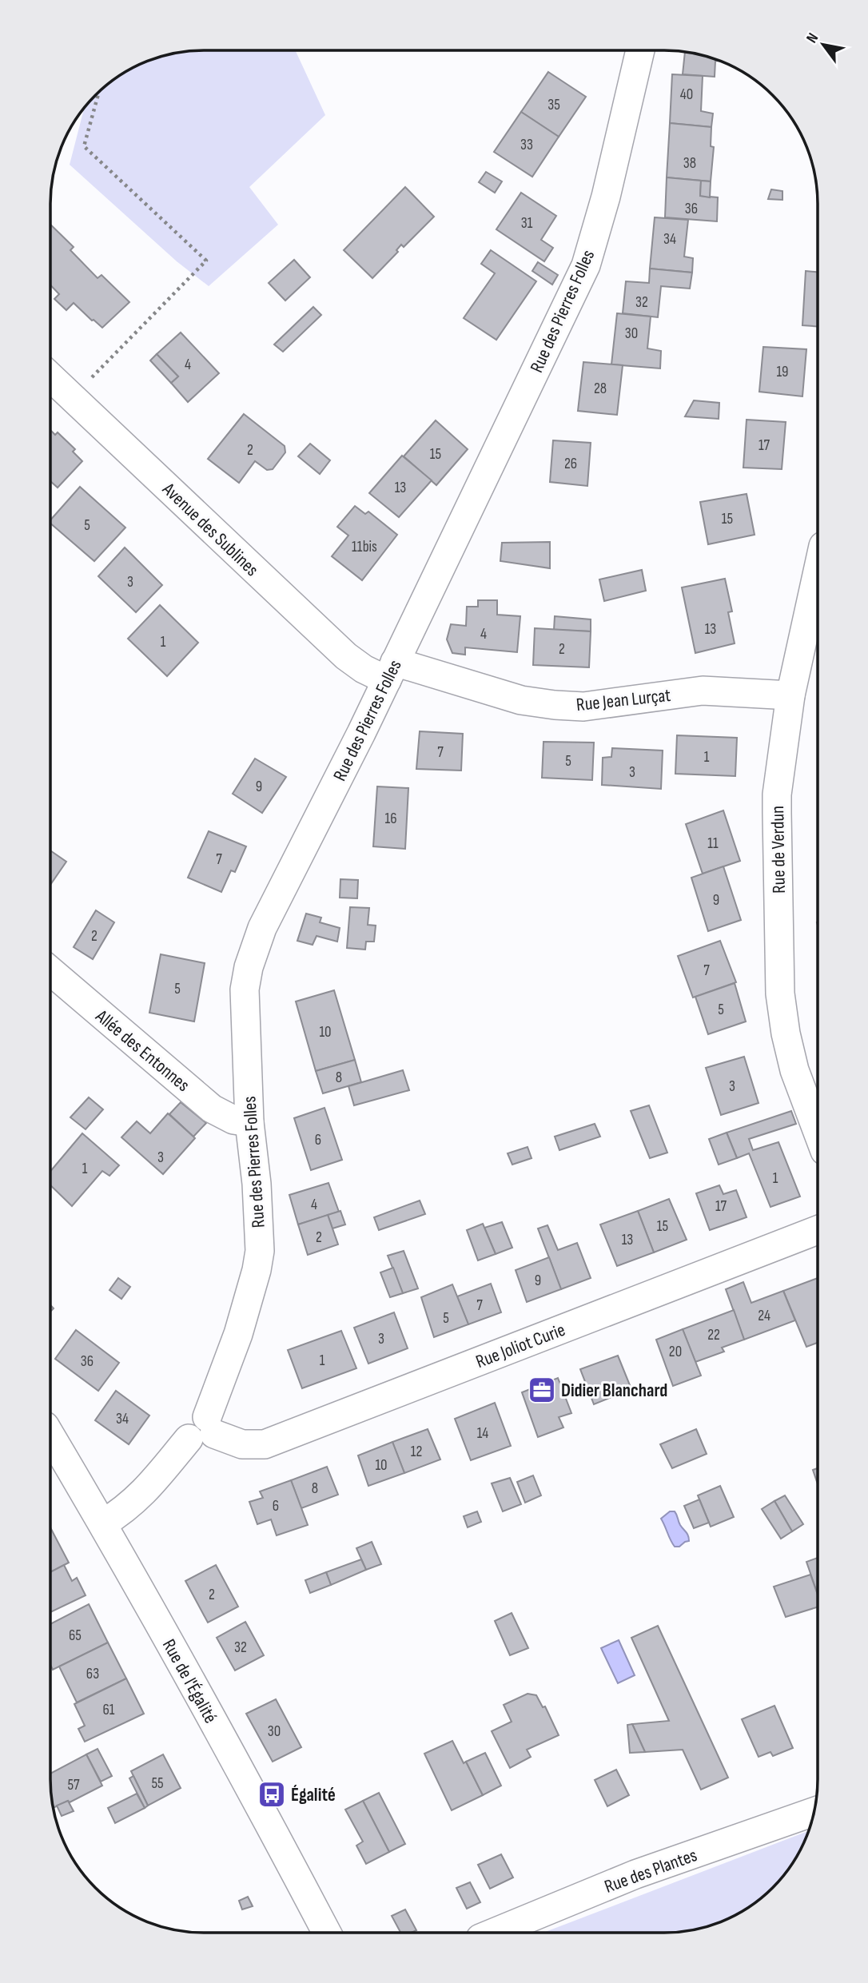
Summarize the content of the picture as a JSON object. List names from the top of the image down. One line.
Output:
{"streets":{"street":["Rue des Pierres Folles","Avenue des Sublines","Rue Jean Lurçat","Rue de Verdun","Allée des Entonnes","Rue Joliot Curie","Rue de l'Égalité","Rue des Plantes"]},"crossings":[["Rue des Pierres Folles","Avenue des Sublines"],["Rue des Pierres Folles","Rue Jean Lurçat"],["Rue des Pierres Folles","Allée des Entonnes"],["Rue des Pierres Folles","Rue Joliot Curie"],["Rue des Pierres Folles","Rue de l'Égalité"],["Avenue des Sublines","Rue Jean Lurçat"],["Rue Jean Lurçat","Rue de Verdun"]],"places":{"office":["Didier Blanchard"],"bus stop":["Égalité"]},"house_numbers":["40","35","33","38","36","31","34","32","30","4","19","28","17","2","15","26","13","15","5","11bis","3","13","4","1","2","7","1","5","3","9","16","11","7","9","2","7","5","5","10","8","3","6","3","1","1","4","17","15","2","13","9","7","24","5","22","3","20","1","36","34","14","12","10","8","6","2","65","32","63","61","30","55","57"],"north":"top left"}
